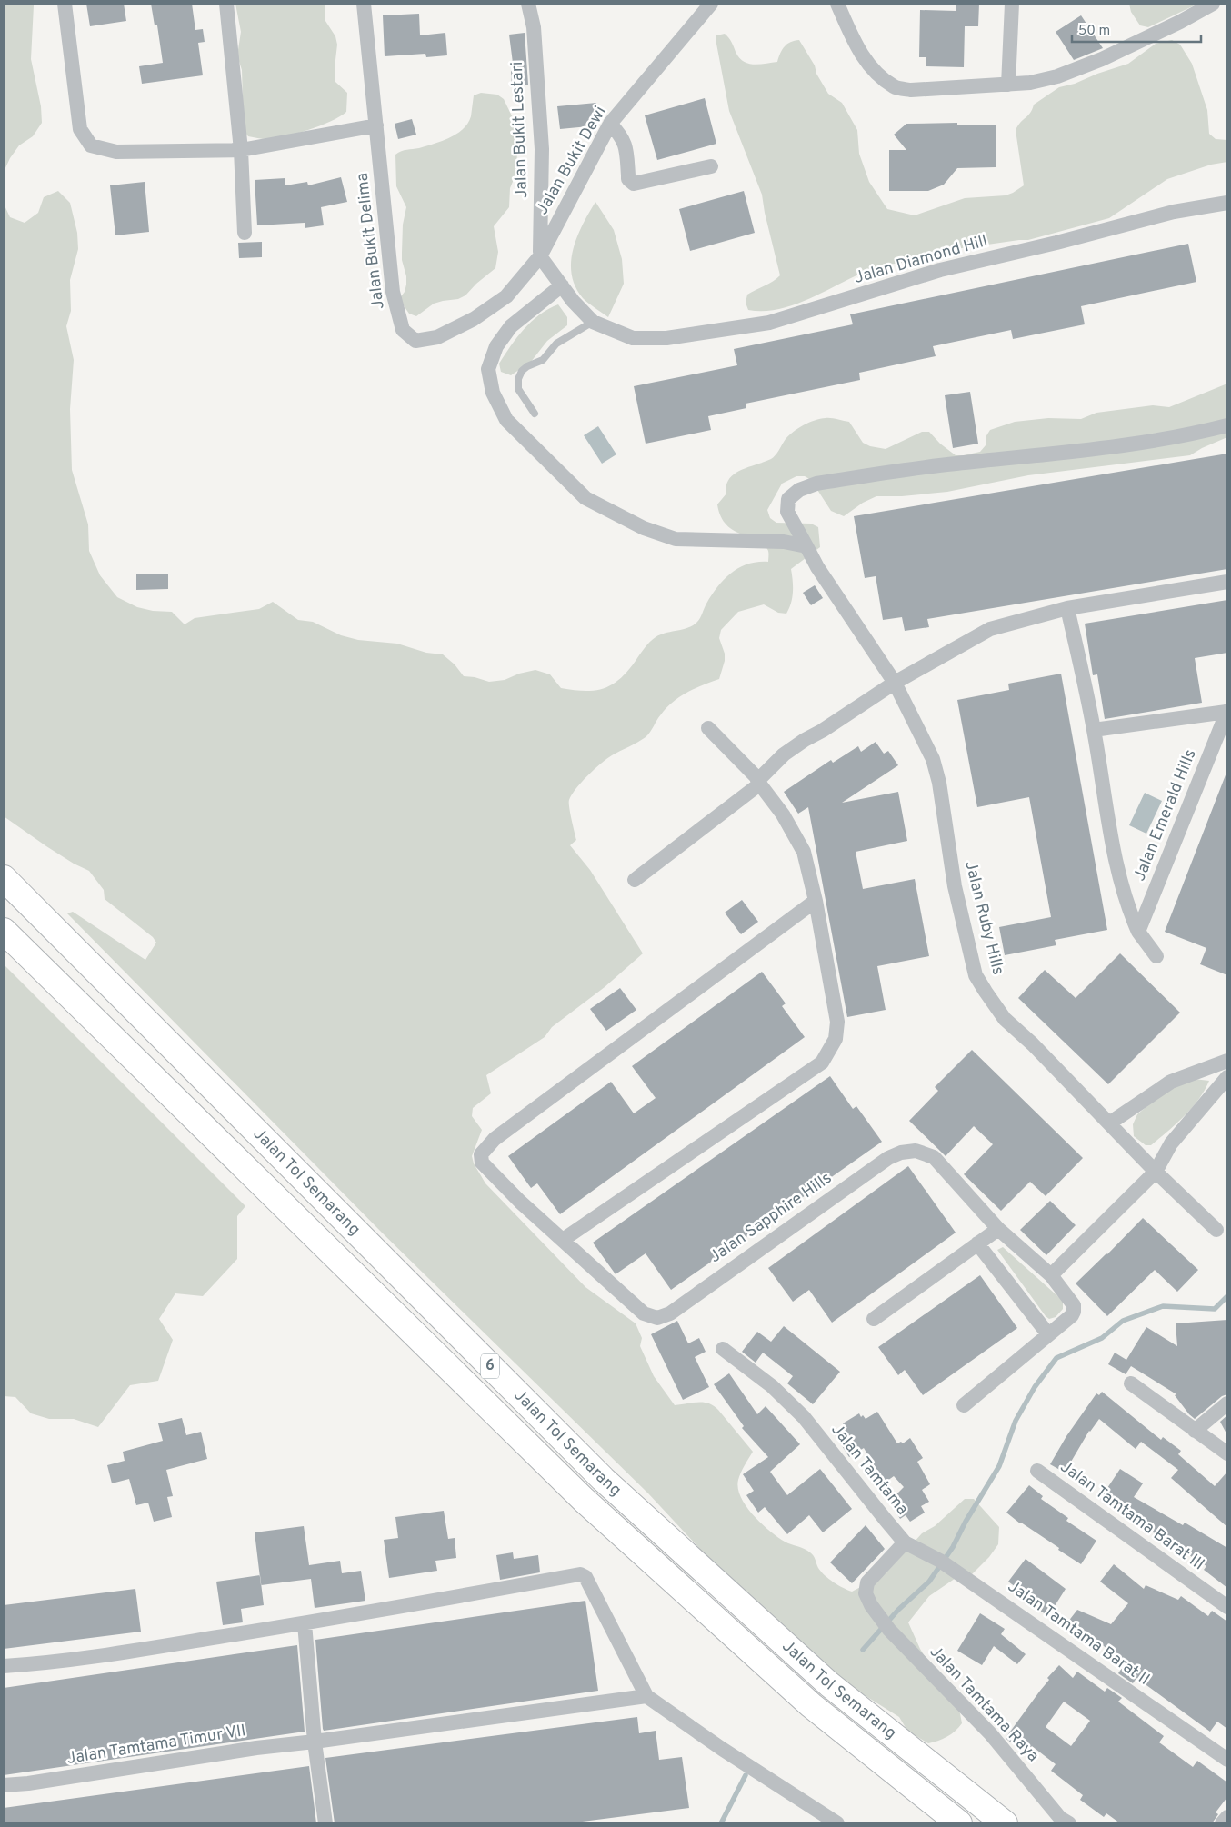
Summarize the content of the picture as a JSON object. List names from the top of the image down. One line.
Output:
{"streets":{"highway":["Jalan Tol Semarang","6"],"street":["Jalan Bukit Lestari","Jalan Bukit Dewi","Jalan Bukit Delima","Jalan Diamond Hill","Jalan Emerald Hills","Jalan Ruby Hills","Jalan Sapphire Hills","Jalan Tamtama","Jalan Tamtama Barat III","Jalan Tamtama Barat II","Jalan Tamtama Raya","Jalan Tamtama Timur VII"]},"crossings":[["Jalan Bukit Lestari","Jalan Bukit Dewi"],["Jalan Bukit Lestari","Jalan Bukit Delima"],["Jalan Bukit Dewi","Jalan Bukit Delima"],["Jalan Tamtama","Jalan Tamtama Barat II"],["Jalan Tamtama","Jalan Tamtama Raya"],["Jalan Tamtama Barat II","Jalan Tamtama Raya"]],"scale_bar":"50 m"}
